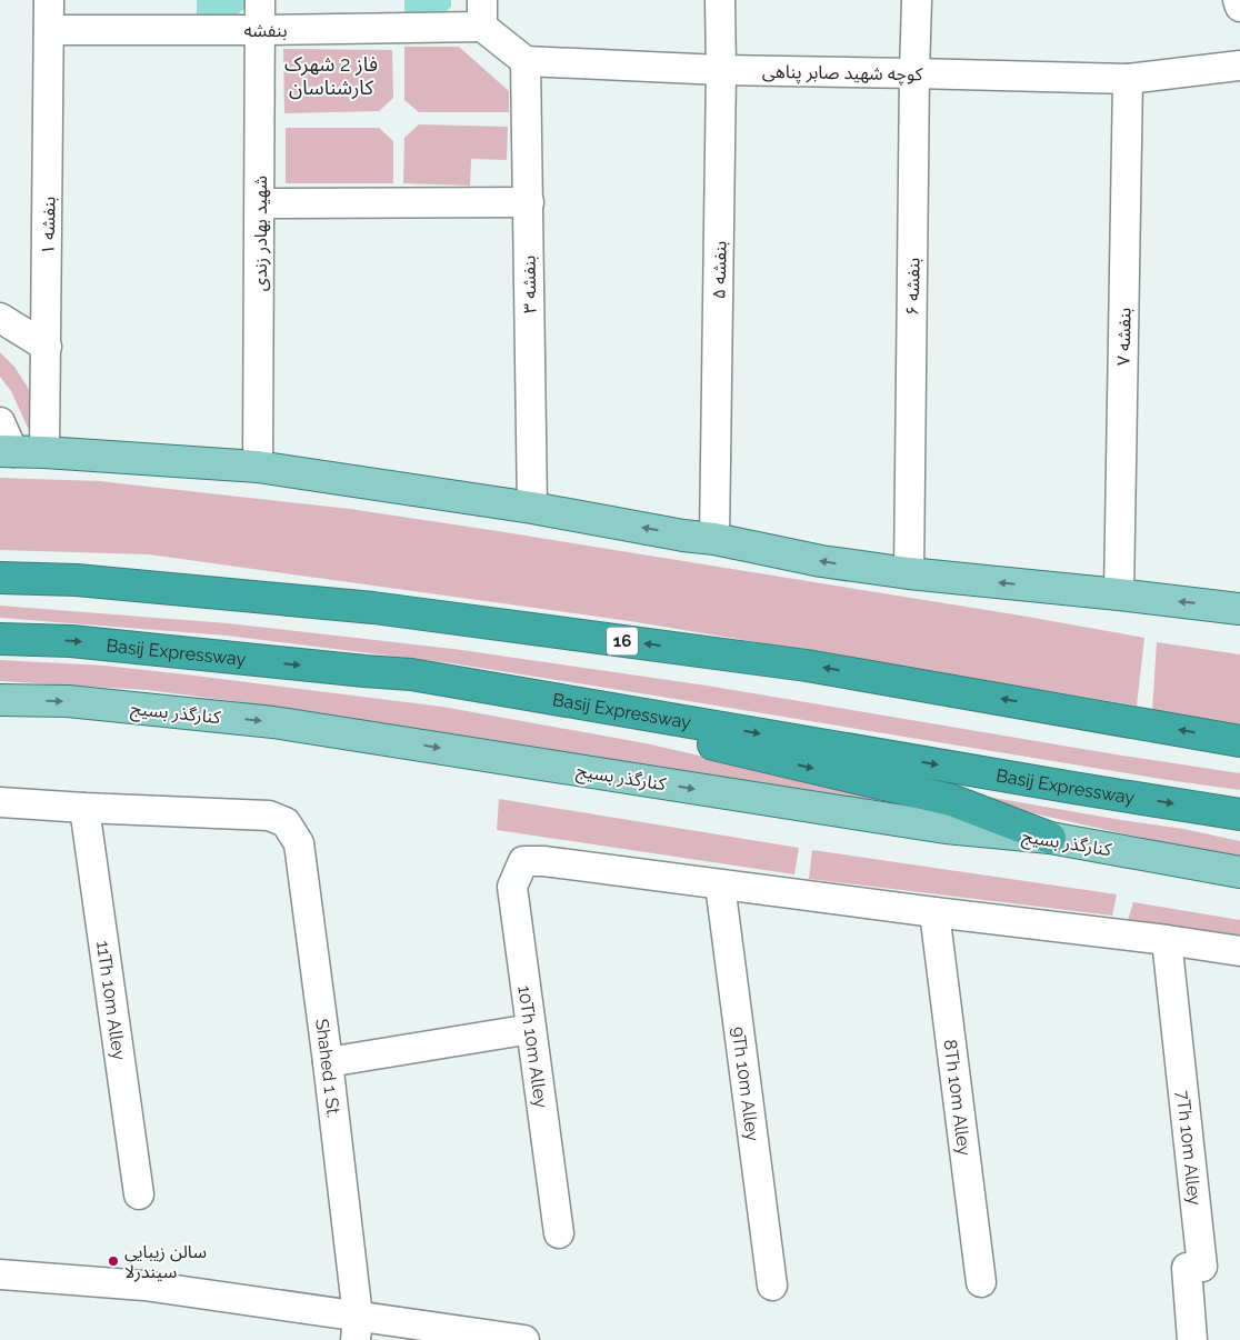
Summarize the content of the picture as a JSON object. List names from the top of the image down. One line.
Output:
{"streets":{"highway":["16","Basij Expressway"],"main road":["کنارگذر بسیج"],"street":["بنفشه","کوچه شهید صابر پناهی","بنفشه ۱","شهید بهادر زندی","بنفشه ۵","بنفشه ۳","بنفشه ۶","بنفشه ۷","11Th 10m Alley","10Th 10m Alley","Shahed 1 St.","9Th 10m Alley","8Th 10m Alley","7Th 10m Alley"]},"crossings":[["بنفشه","بنفشه ۱"],["بنفشه","شهید بهادر زندی"],["کوچه شهید صابر پناهی","بنفشه ۵"],["کوچه شهید صابر پناهی","بنفشه ۳"],["کوچه شهید صابر پناهی","بنفشه ۶"],["کوچه شهید صابر پناهی","بنفشه ۷"],["11Th 10m Alley","Shahed 1 St."],["10Th 10m Alley","9Th 10m Alley"]],"districts":["فاز 2 شهرک کارشناسان"],"places":["سالن زیبایی سیندرلا"]}
